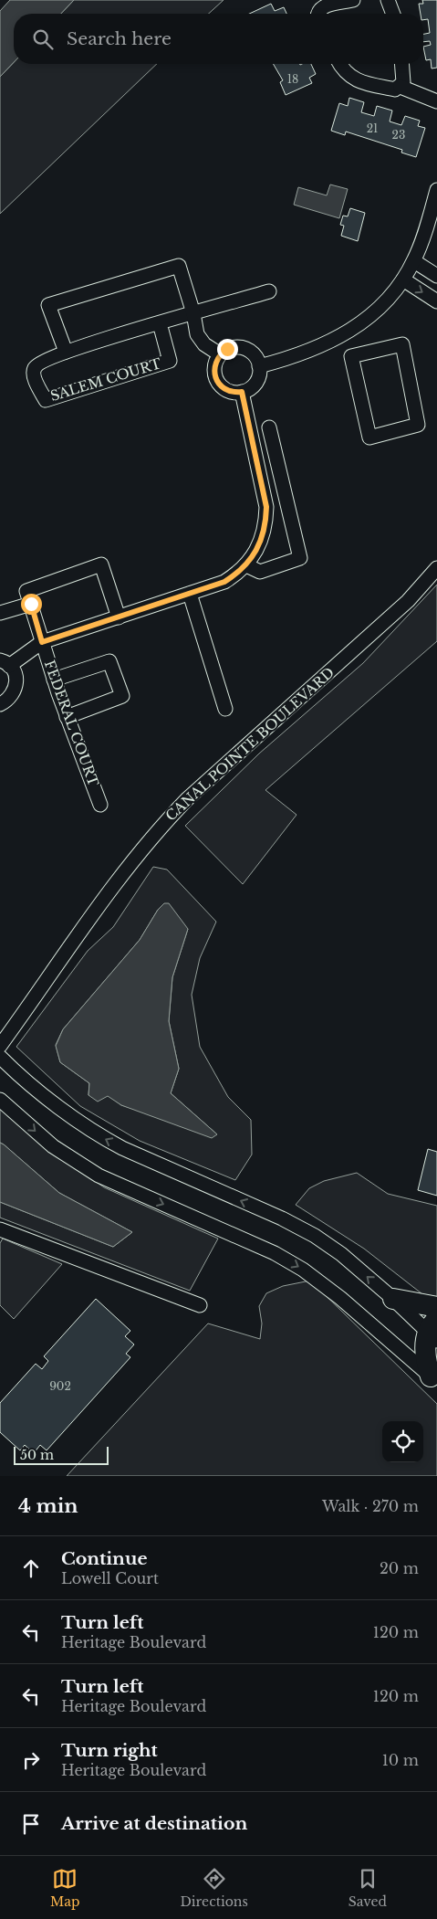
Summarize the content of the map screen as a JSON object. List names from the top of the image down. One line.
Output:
{"streets":{"street":["SALEM COURT","FEDERAL COURT","CANAL POINTE BOULEVARD"]},"house_numbers":["18","21","23","902"],"scale_bar":"50 m","page":{"search":"Search here","scale":"50 m","heading":["4 min","Walk · 270 m"],"list":[["Continue","Lowell Court","20 m"],["Turn left","Heritage Boulevard","120 m"],["Turn left","Heritage Boulevard","120 m"],["Turn right","Heritage Boulevard","10 m"],"Arrive at destination"],"nav":["Map","Directions","Saved"]}}
